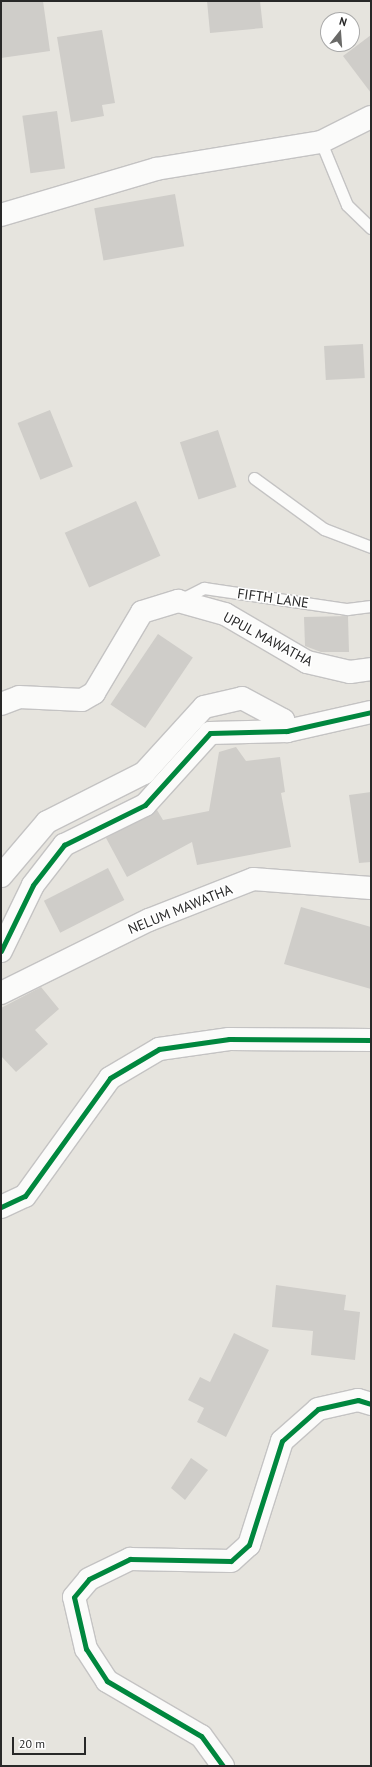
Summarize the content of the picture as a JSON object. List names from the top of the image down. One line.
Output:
{"streets":{"street":["UPUL MAWATHA","NELUM MAWATHA"],"lane":["FIFTH LANE"]},"crossings":[["FIFTH LANE","UPUL MAWATHA"]],"scale_bar":"20 m","north":"top"}
